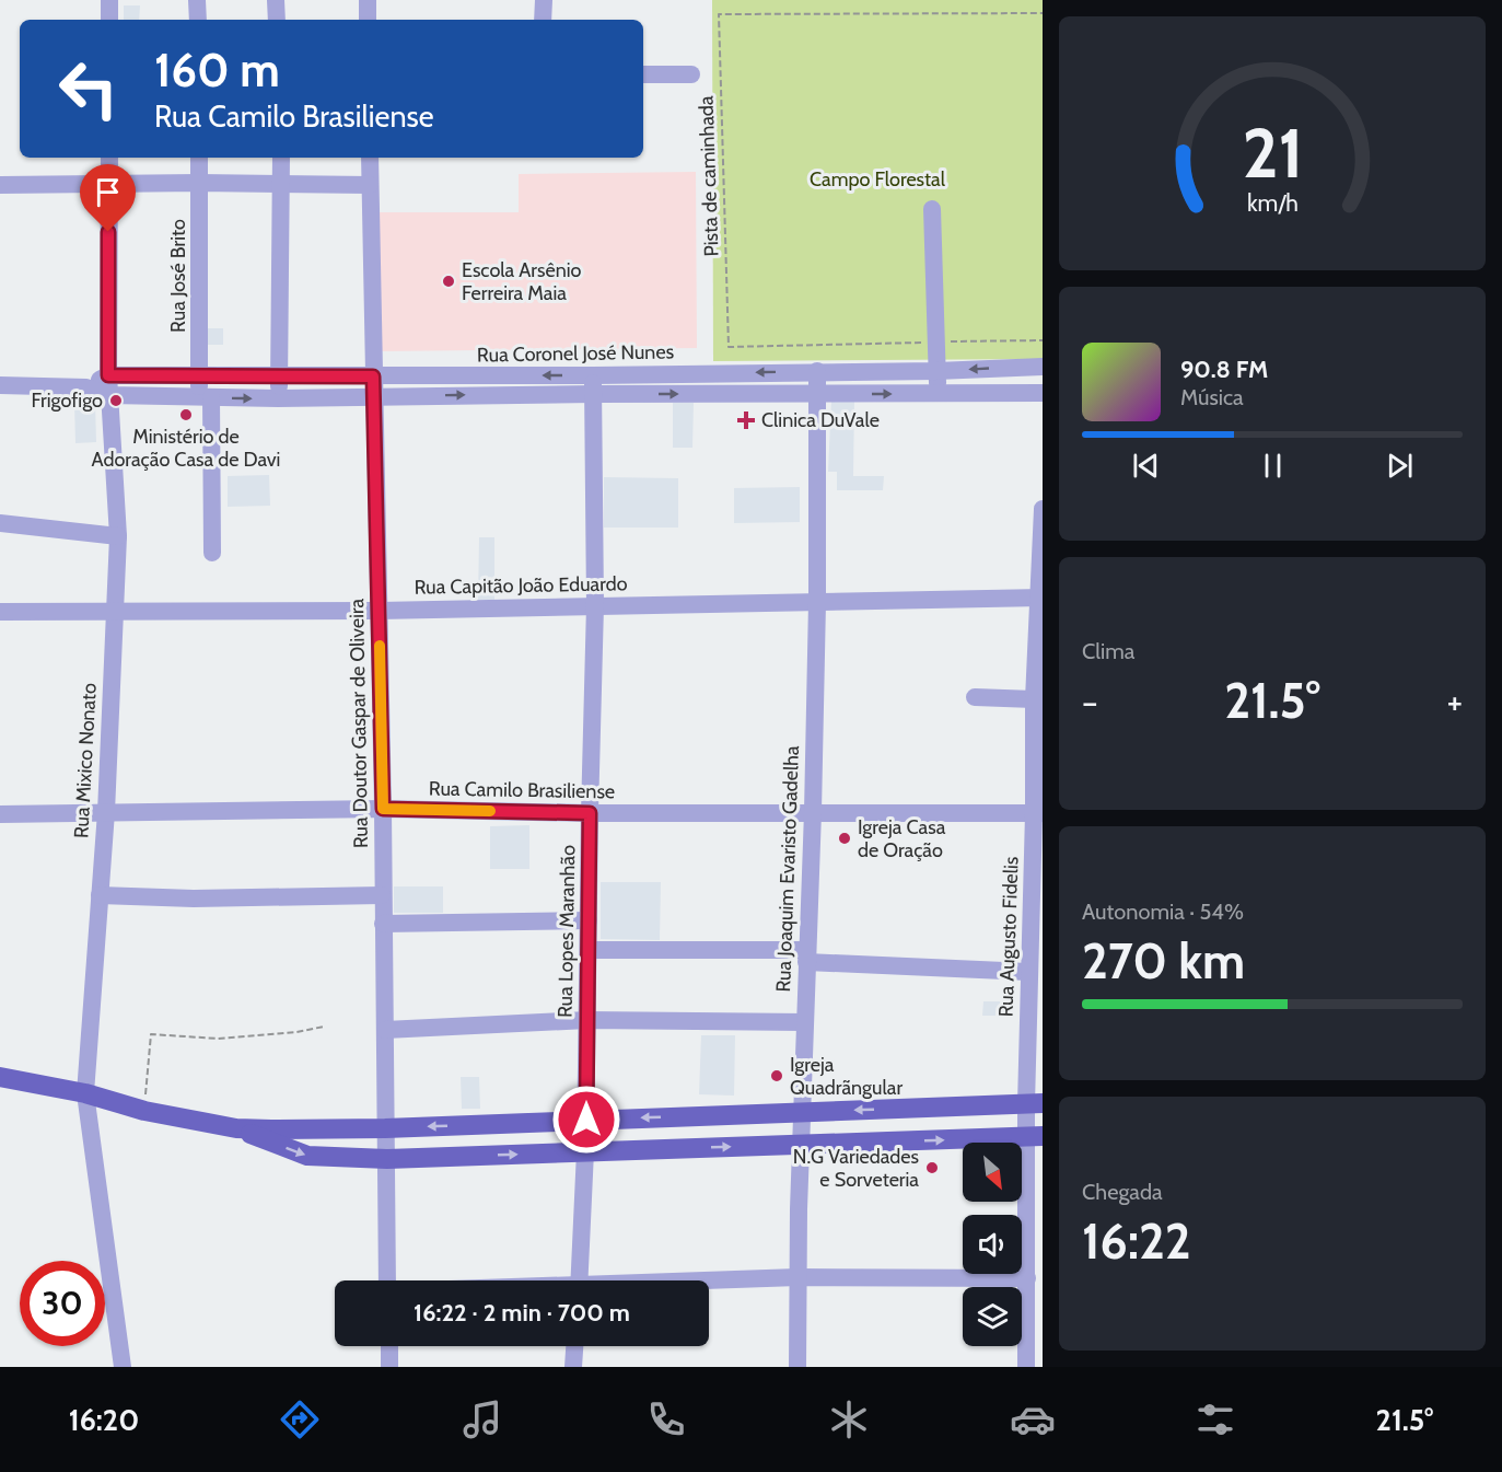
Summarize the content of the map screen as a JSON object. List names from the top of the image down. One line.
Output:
{"streets":{"street":["Rua José Brito","Rua Coronel José Nunes","Rua Capitão João Eduardo","Rua Doutor Gaspar de Oliveira","Rua Mixico Nonato","Rua Camilo Brasiliense","Rua Joaquim Evaristo Gadelha","Rua Lopes Maranhão","Rua Augusto Fidelis"],"path":["Pista de caminhada"]},"crossings":[["Rua José Brito","Rua Coronel José Nunes"],["Rua Coronel José Nunes","Rua Doutor Gaspar de Oliveira"],["Rua Coronel José Nunes","Rua Mixico Nonato"],["Rua Coronel José Nunes","Rua Joaquim Evaristo Gadelha"],["Rua Coronel José Nunes","Rua Lopes Maranhão"],["Rua Capitão João Eduardo","Rua Doutor Gaspar de Oliveira"],["Rua Capitão João Eduardo","Rua Mixico Nonato"],["Rua Capitão João Eduardo","Rua Joaquim Evaristo Gadelha"],["Rua Capitão João Eduardo","Rua Lopes Maranhão"],["Rua Capitão João Eduardo","Rua Augusto Fidelis"],["Rua Doutor Gaspar de Oliveira","Rua Camilo Brasiliense"],["Rua Mixico Nonato","Rua Camilo Brasiliense"],["Rua Camilo Brasiliense","Rua Joaquim Evaristo Gadelha"],["Rua Camilo Brasiliense","Rua Lopes Maranhão"],["Rua Camilo Brasiliense","Rua Augusto Fidelis"]],"parks":["Campo Florestal"],"places":{"other":["Escola Arsênio Ferreira Maia","Frigofigo","Ministério de Adoração Casa de Davi","Igreja Casa de Oração","Igreja Quadrãngular","N.G Variedades e Sorveteria"],"health":["Clinica DuVale"]},"north":"bottom right","page":{"turn":["160 m","Rua Camilo Brasiliense"],"song":["90.8 FM","Música"],"tile":["Clima",["Autonomia · 54%","270 km"],["Chegada","16:22"]],"heat":["−","21.5°","+"],"limit":"30","trip":"16:22 · 2 min · 700 m","tabs":["16:20","21.5°"],"gauge":["21","km/h"]}}
